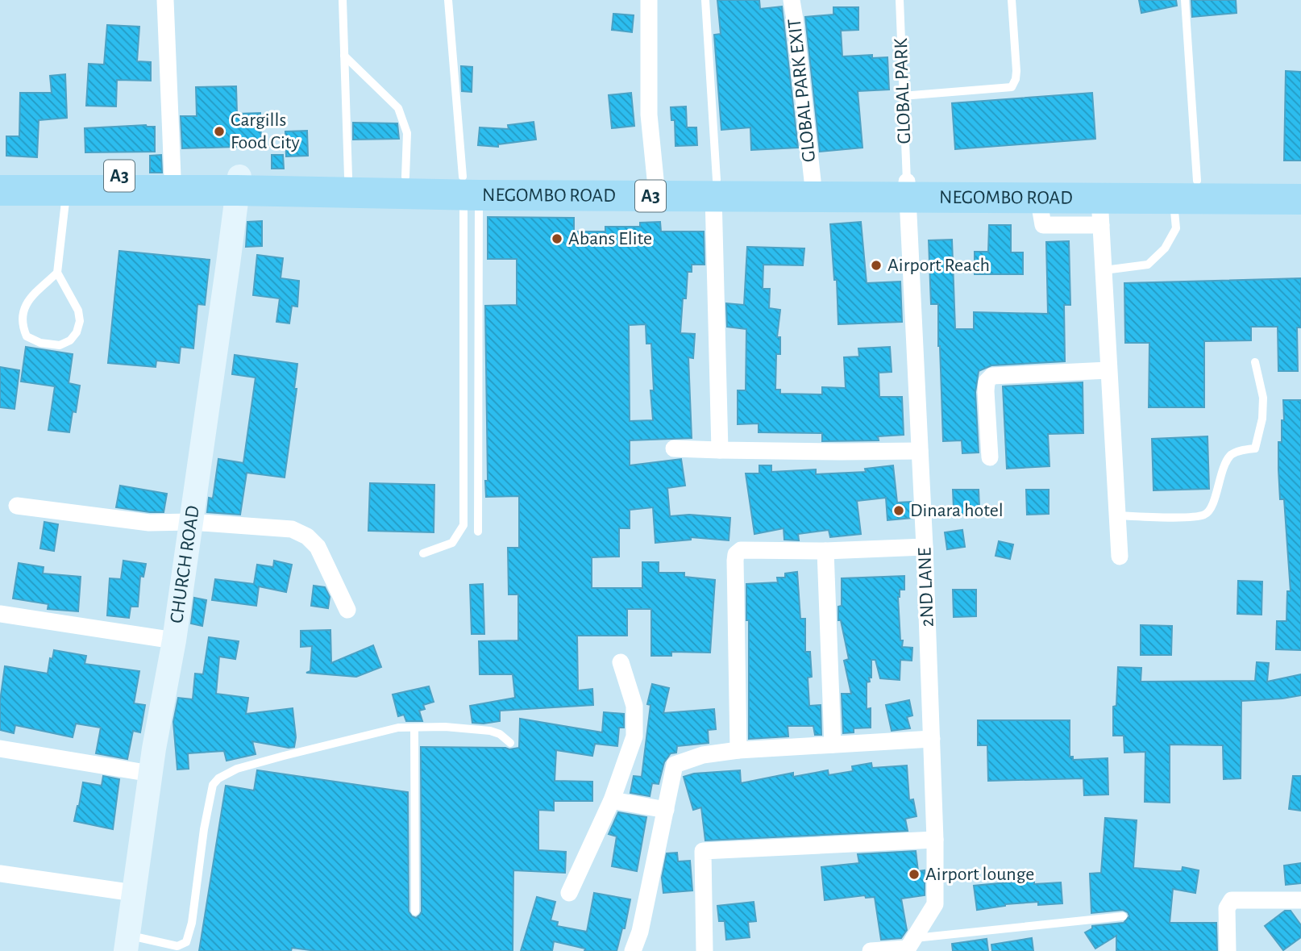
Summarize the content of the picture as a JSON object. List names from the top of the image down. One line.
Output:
{"streets":{"highway":["A3","NEGOMBO ROAD"],"street":["GLOBAL PARK EXIT","CHURCH ROAD","2ND LANE"],"lane":["GLOBAL PARK"]},"crossings":[["GLOBAL PARK EXIT","NEGOMBO ROAD"],["GLOBAL PARK","NEGOMBO ROAD"],["GLOBAL PARK","2ND LANE"],["NEGOMBO ROAD","CHURCH ROAD"],["NEGOMBO ROAD","2ND LANE"]],"places":["Cargills Food City","Abans Elite","Airport Reach","Dinara hotel","Airport lounge"]}
